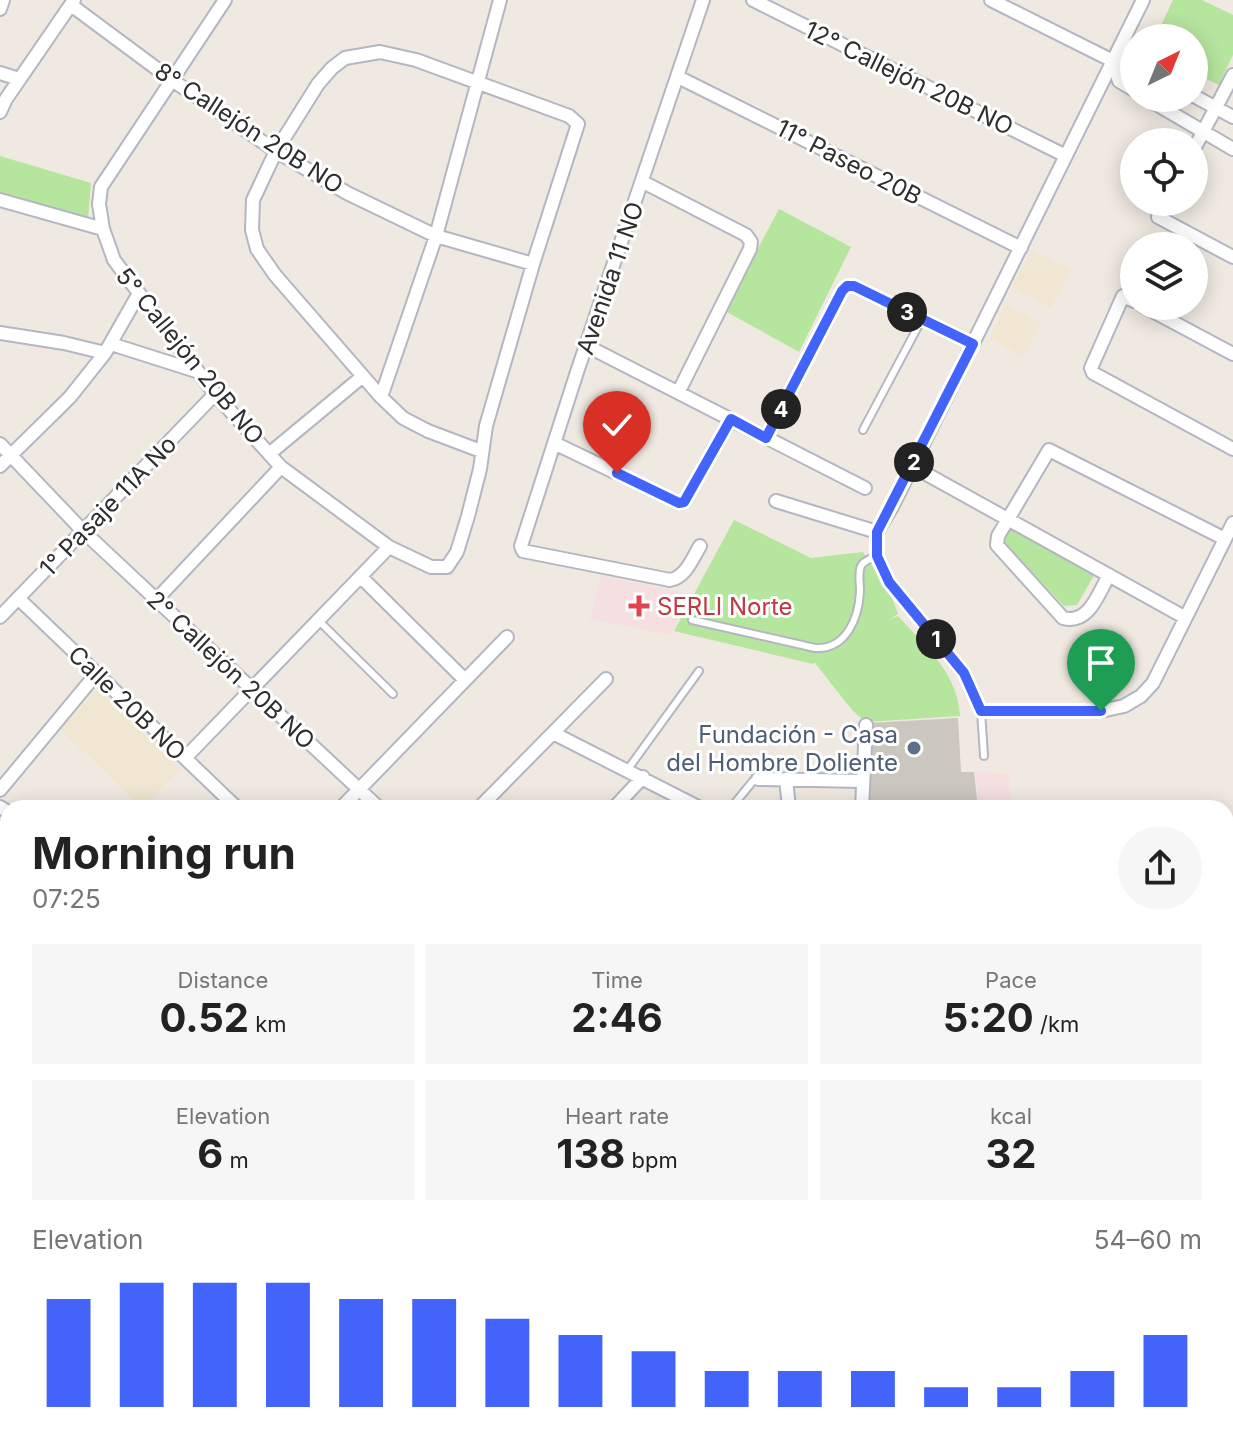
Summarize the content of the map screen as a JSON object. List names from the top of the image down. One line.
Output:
{"streets":{"street":["12° Callejón 20B NO","8° Callejón 20B NO","11° Paseo 20B","Avenida 11 NO","5° Callejón 20B NO","1° Pasaje 11A No","2° Callejón 20B NO","Calle 20B NO"]},"crossings":[["8° Callejón 20B NO","5° Callejón 20B NO"],["11° Paseo 20B","Avenida 11 NO"],["5° Callejón 20B NO","1° Pasaje 11A No"],["1° Pasaje 11A No","2° Callejón 20B NO"],["1° Pasaje 11A No","Calle 20B NO"]],"places":{"health":["SERLI Norte"],"other":["Fundación - Casa del Hombre Doliente"]},"north":"top right","page":{"pins":["3","4","2","1"],"heading":["Morning run","07:25"],"stats":[["Distance","0.52 km"],["Time","2:46"],["Pace","5:20 /km"],["Elevation","6 m"],["Heart rate","138 bpm"],["kcal","32"]],"chart":["Elevation","54–60 m"]}}
